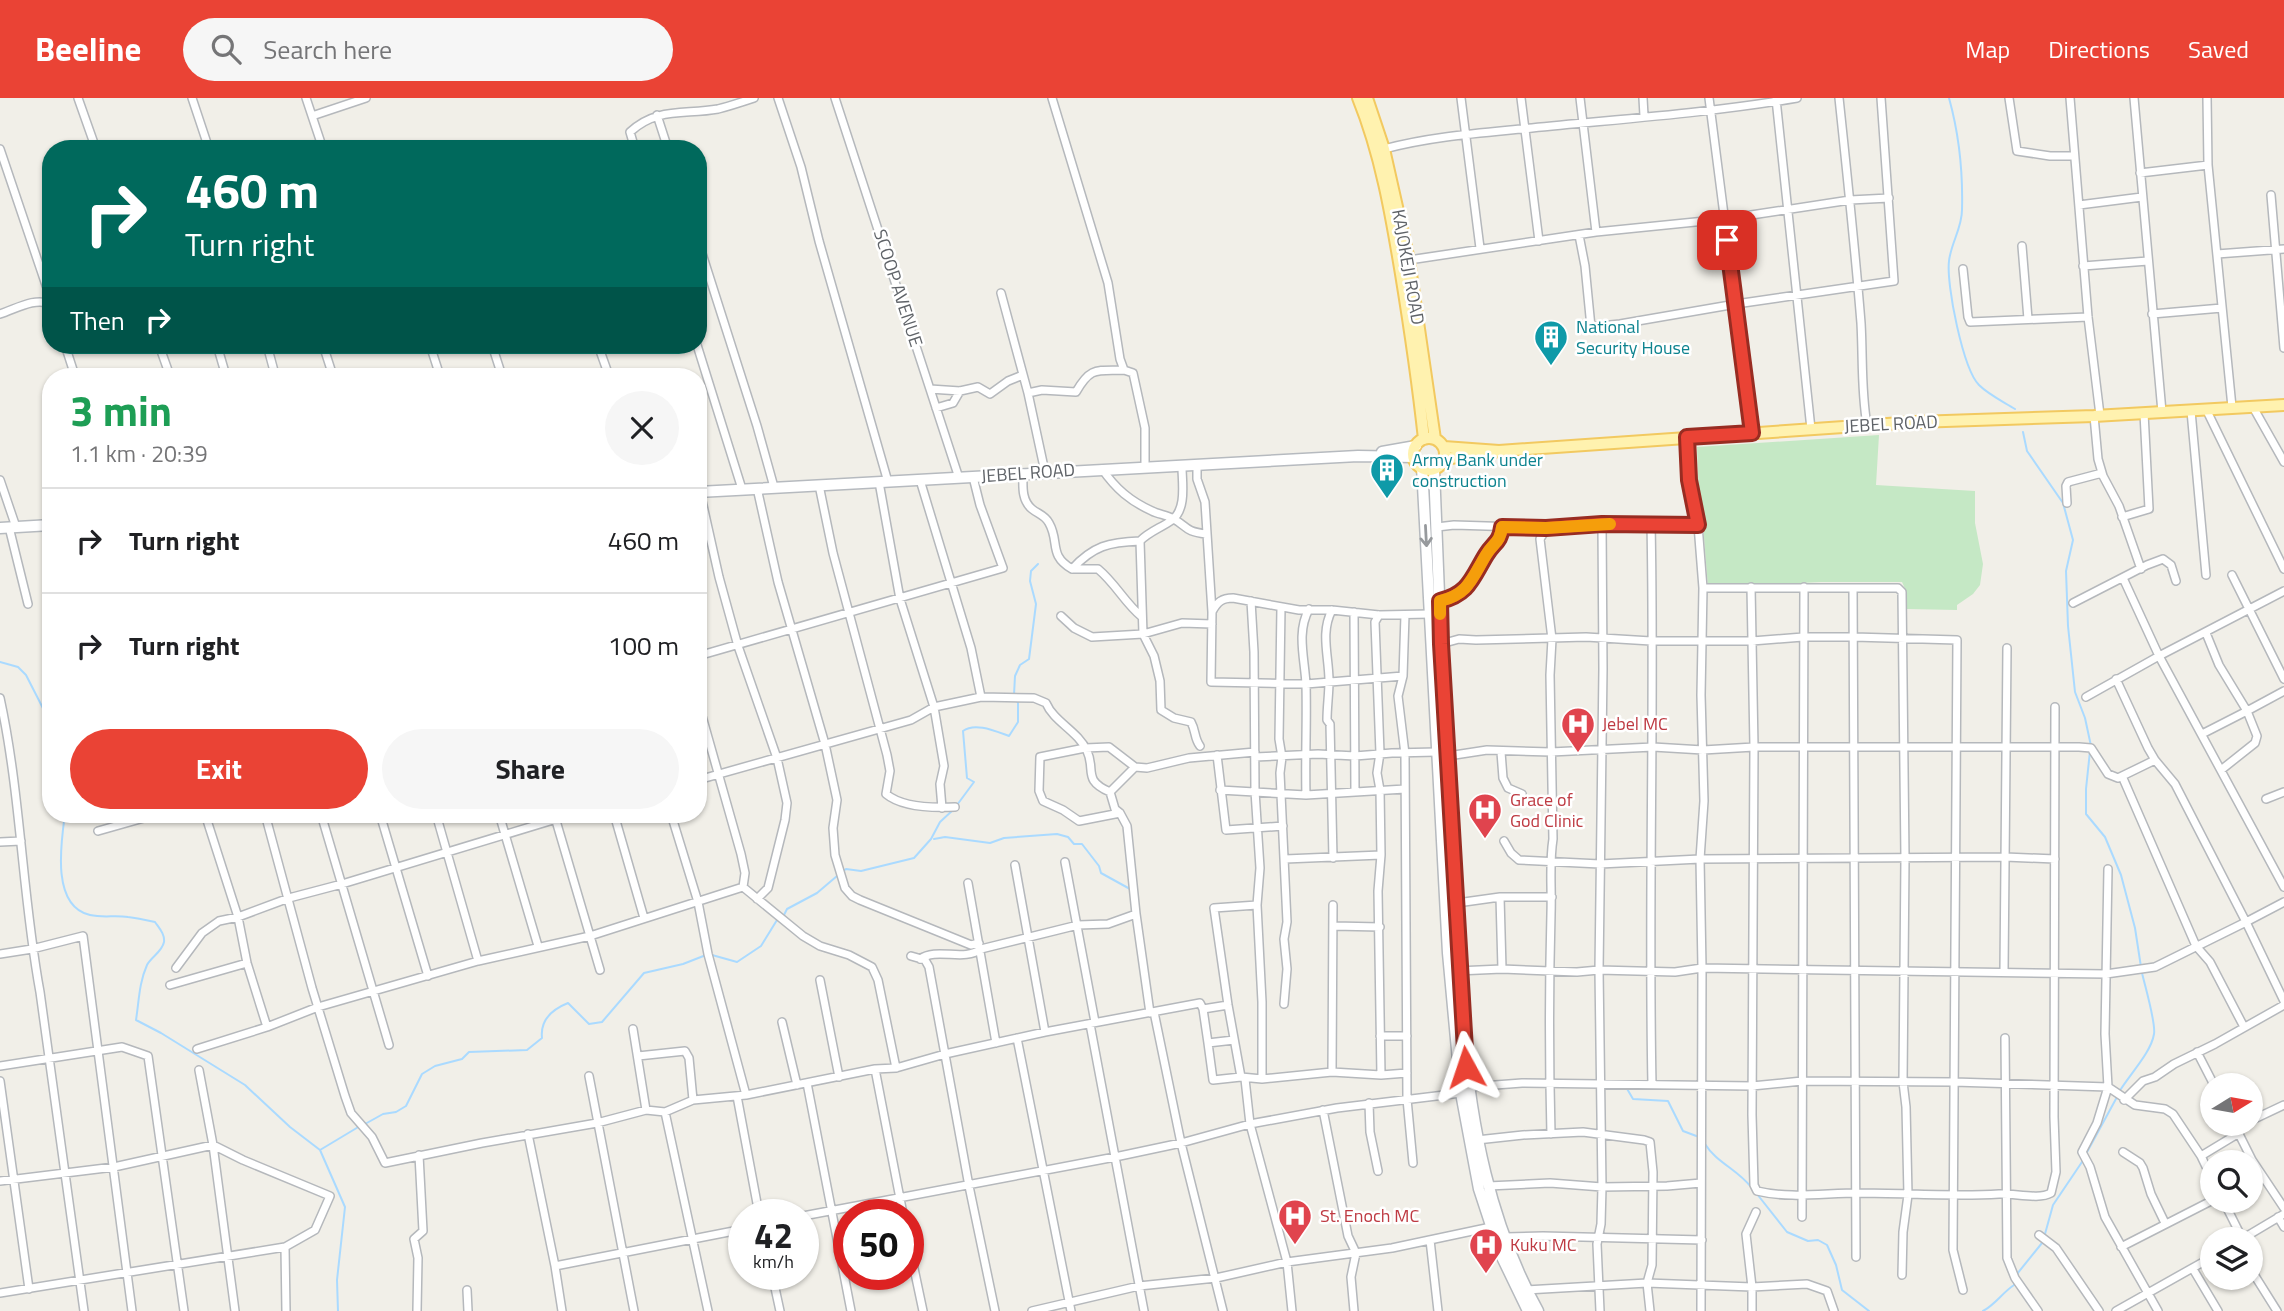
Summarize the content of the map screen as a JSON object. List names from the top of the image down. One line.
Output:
{"streets":{"main road":["KAJOKEJI ROAD","JEBEL ROAD"],"street":["SCOOP AVENUE"]},"crossings":[["KAJOKEJI ROAD","JEBEL ROAD"],["SCOOP AVENUE","JEBEL ROAD"]],"places":{"building":["National Security House","Army Bank under construction"],"hospital":["Jebel MC","Grace of God Clinic","St. Enoch MC","Kuku MC"]},"north":"right","page":{"header":"Beeline","search":"Search here","nav":["Map","Directions","Saved"],"turn":["460 m","Turn right"],"then":"Then","heading":["3 min","1.1 km · 20:39"],"list":[{"name":"Turn right","value":"460 m"},{"name":"Turn right","value":"100 m"}],"buttons":["Exit","Share"],"speed":"42 km/h","limit":"50"}}
